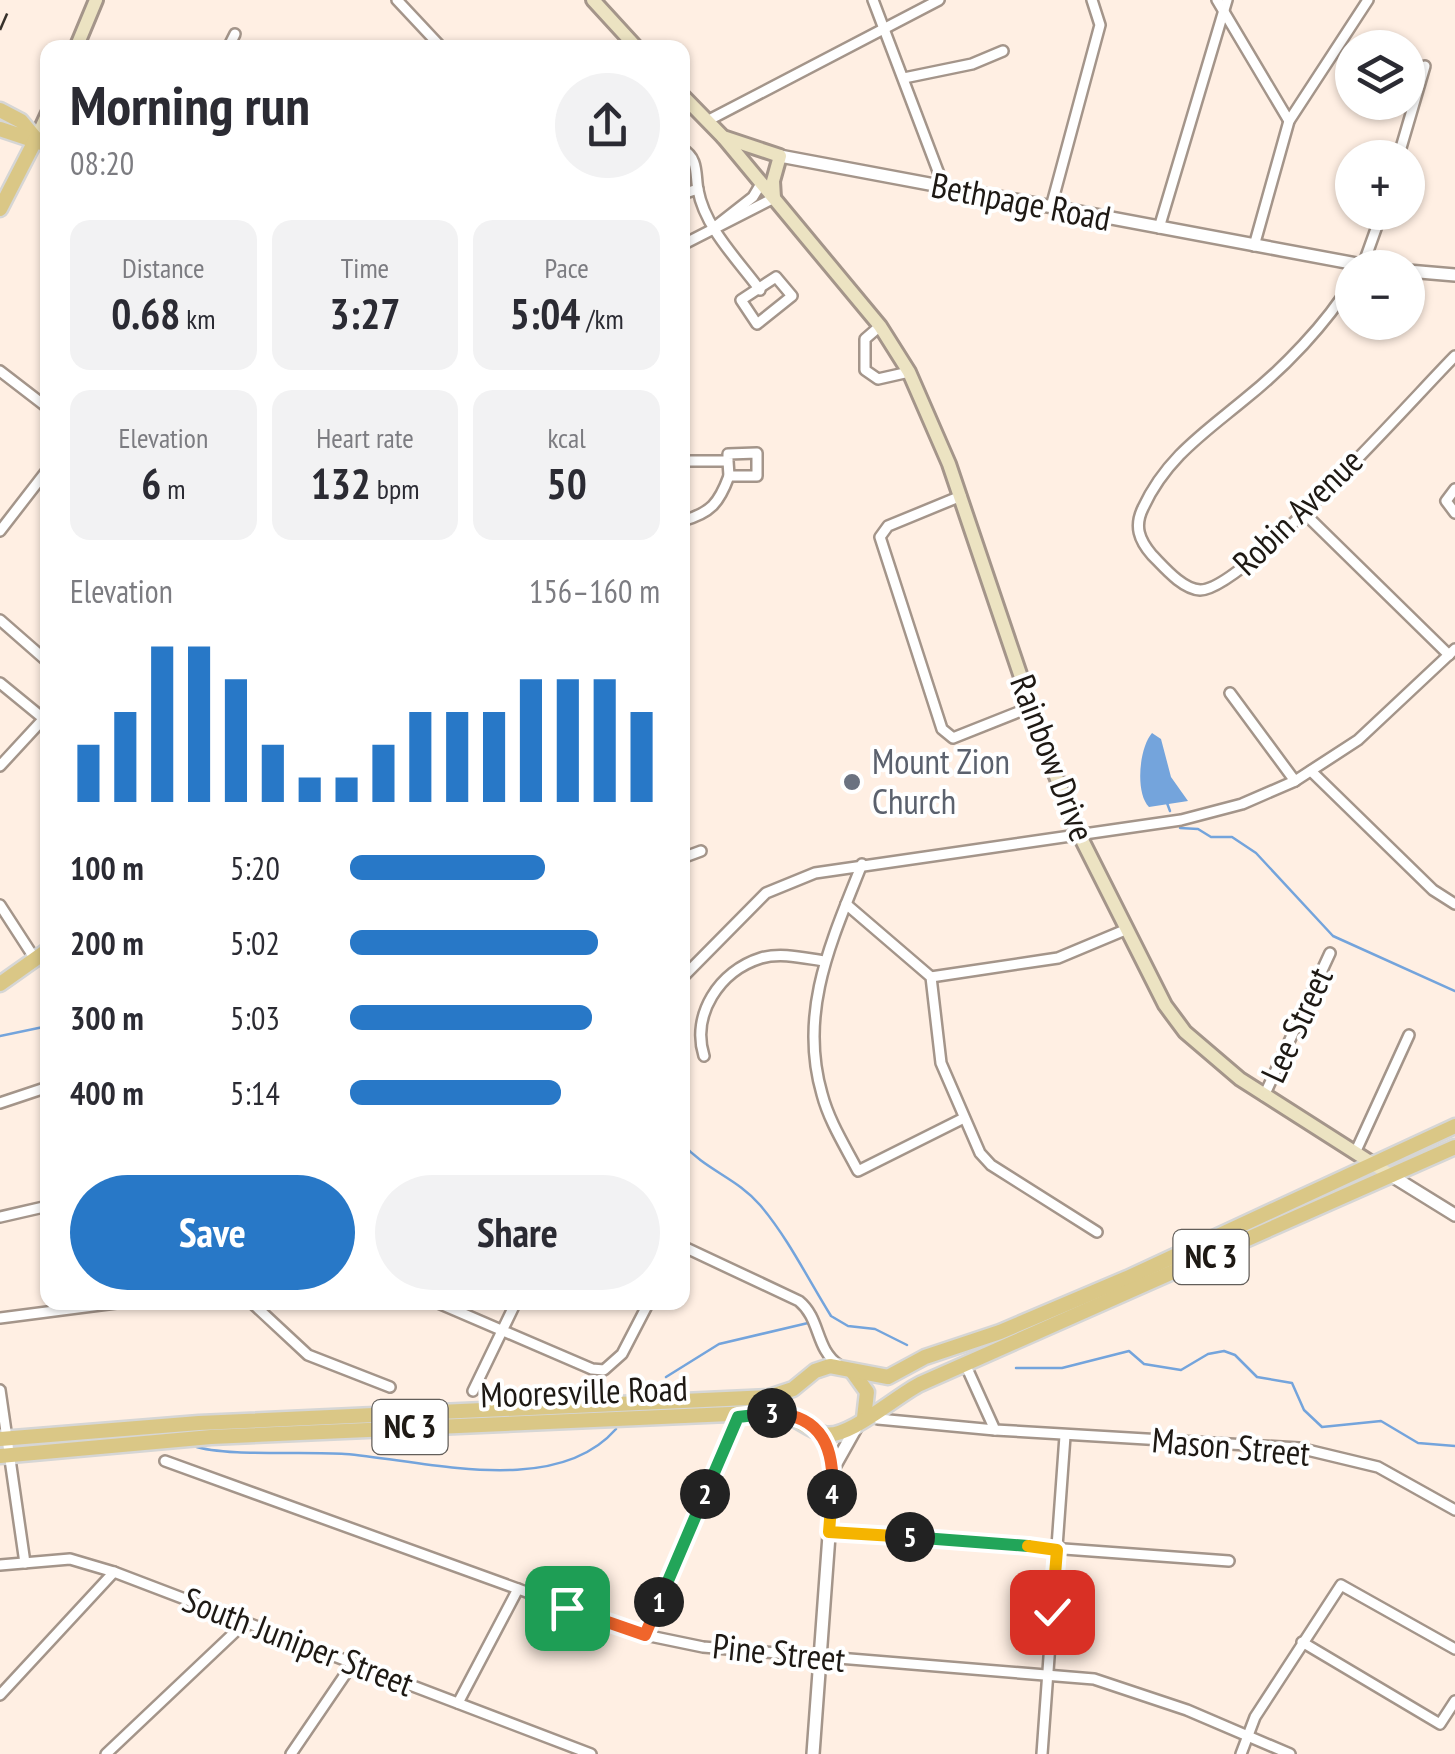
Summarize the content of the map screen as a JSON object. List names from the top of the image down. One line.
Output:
{"streets":{"main road":["Bethpage Road","Rainbow Drive","NC 3","Mooresville Road"],"street":["Robin Avenue","Lee Street","Mason Street","South Juniper Street","Pine Street"]},"crossings":[["Bethpage Road","Rainbow Drive"],["Rainbow Drive","Lee Street"],["Rainbow Drive","Mooresville Road"]],"places":["Mount Zion Church"],"page":{"map_buttons":["+","−"],"heading":["Morning run","08:20"],"stats":[["Distance","0.68 km"],["Time","3:27"],["Pace","5:04 /km"],["Elevation","6 m"],["Heart rate","132 bpm"],["kcal","50"]],"chart":["Elevation","156–160 m"],"list":[{"name":"100 m","note":"5:20"},{"name":"200 m","note":"5:02"},{"name":"300 m","note":"5:03"},{"name":"400 m","note":"5:14"}],"buttons":["Save","Share"],"pins":["3","2","4","5","1"]}}
